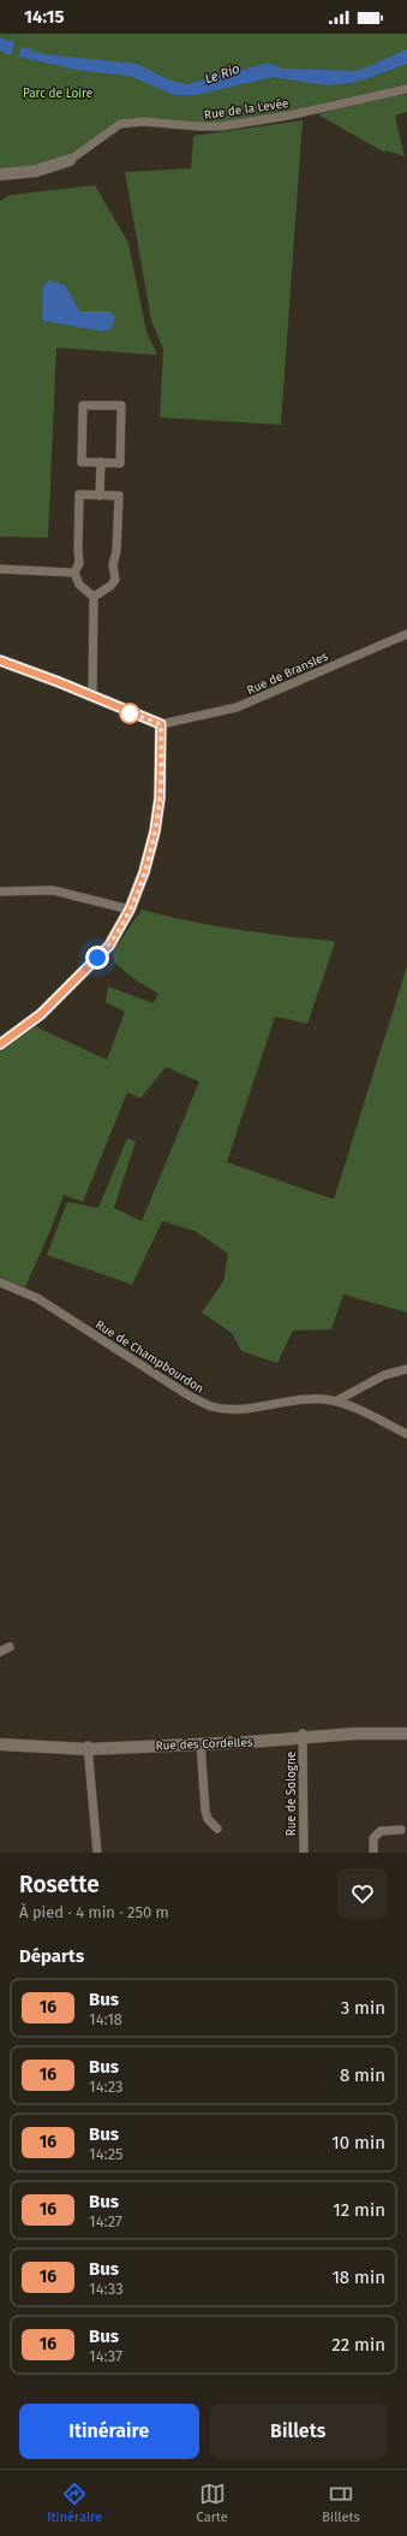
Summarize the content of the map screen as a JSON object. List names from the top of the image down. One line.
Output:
{"streets":{"street":["Rue de la Levée","Rue de Bransles","Rue de Champbourdon","Rue des Cordelles","Rue de Sologne"]},"crossings":[["Rue des Cordelles","Rue de Sologne"]],"water":["Le Rio"],"parks":["Parc de Loire"],"lines":["bus line 16"],"page":{"status":"14:15","heading":[["Rosette","À pied · 4 min · 250 m"],"Départs"],"list":[{"mark":"16","name":"Bus","note":"14:18","value":"3 min"},{"mark":"16","name":"Bus","note":"14:23","value":"8 min"},{"mark":"16","name":"Bus","note":"14:25","value":"10 min"},{"mark":"16","name":"Bus","note":"14:27","value":"12 min"},{"mark":"16","name":"Bus","note":"14:33","value":"18 min"},{"mark":"16","name":"Bus","note":"14:37","value":"22 min"}],"buttons":["Itinéraire","Billets"],"tabs":["Itinéraire","Carte","Billets"]}}
